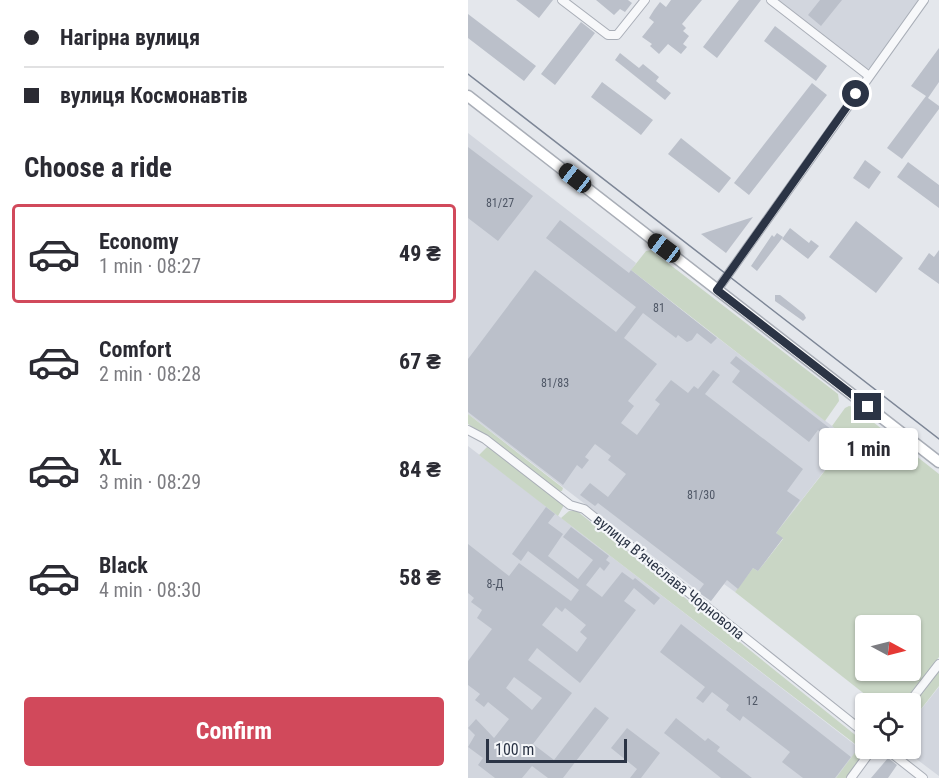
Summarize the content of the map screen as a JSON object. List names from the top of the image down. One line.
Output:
{"streets":{"street":["вулиця Вʼячеслава Чорновола"]},"house_numbers":["81/27","81","81/83","81/30","8-Д","12"],"scale_bar":"100 m","north":"right","page":{"banner":["Нагірна вулиця","вулиця Космонавтів"],"heading":"Choose a ride","list":[{"name":"Economy","note":"1 min · 08:27","value":"49 ₴"},{"name":"Comfort","note":"2 min · 08:28","value":"67 ₴"},{"name":"XL","note":"3 min · 08:29","value":"84 ₴"},{"name":"Black","note":"4 min · 08:30","value":"58 ₴"}],"bubble":"1 min","buttons":"Confirm","scale":"100 m"}}
